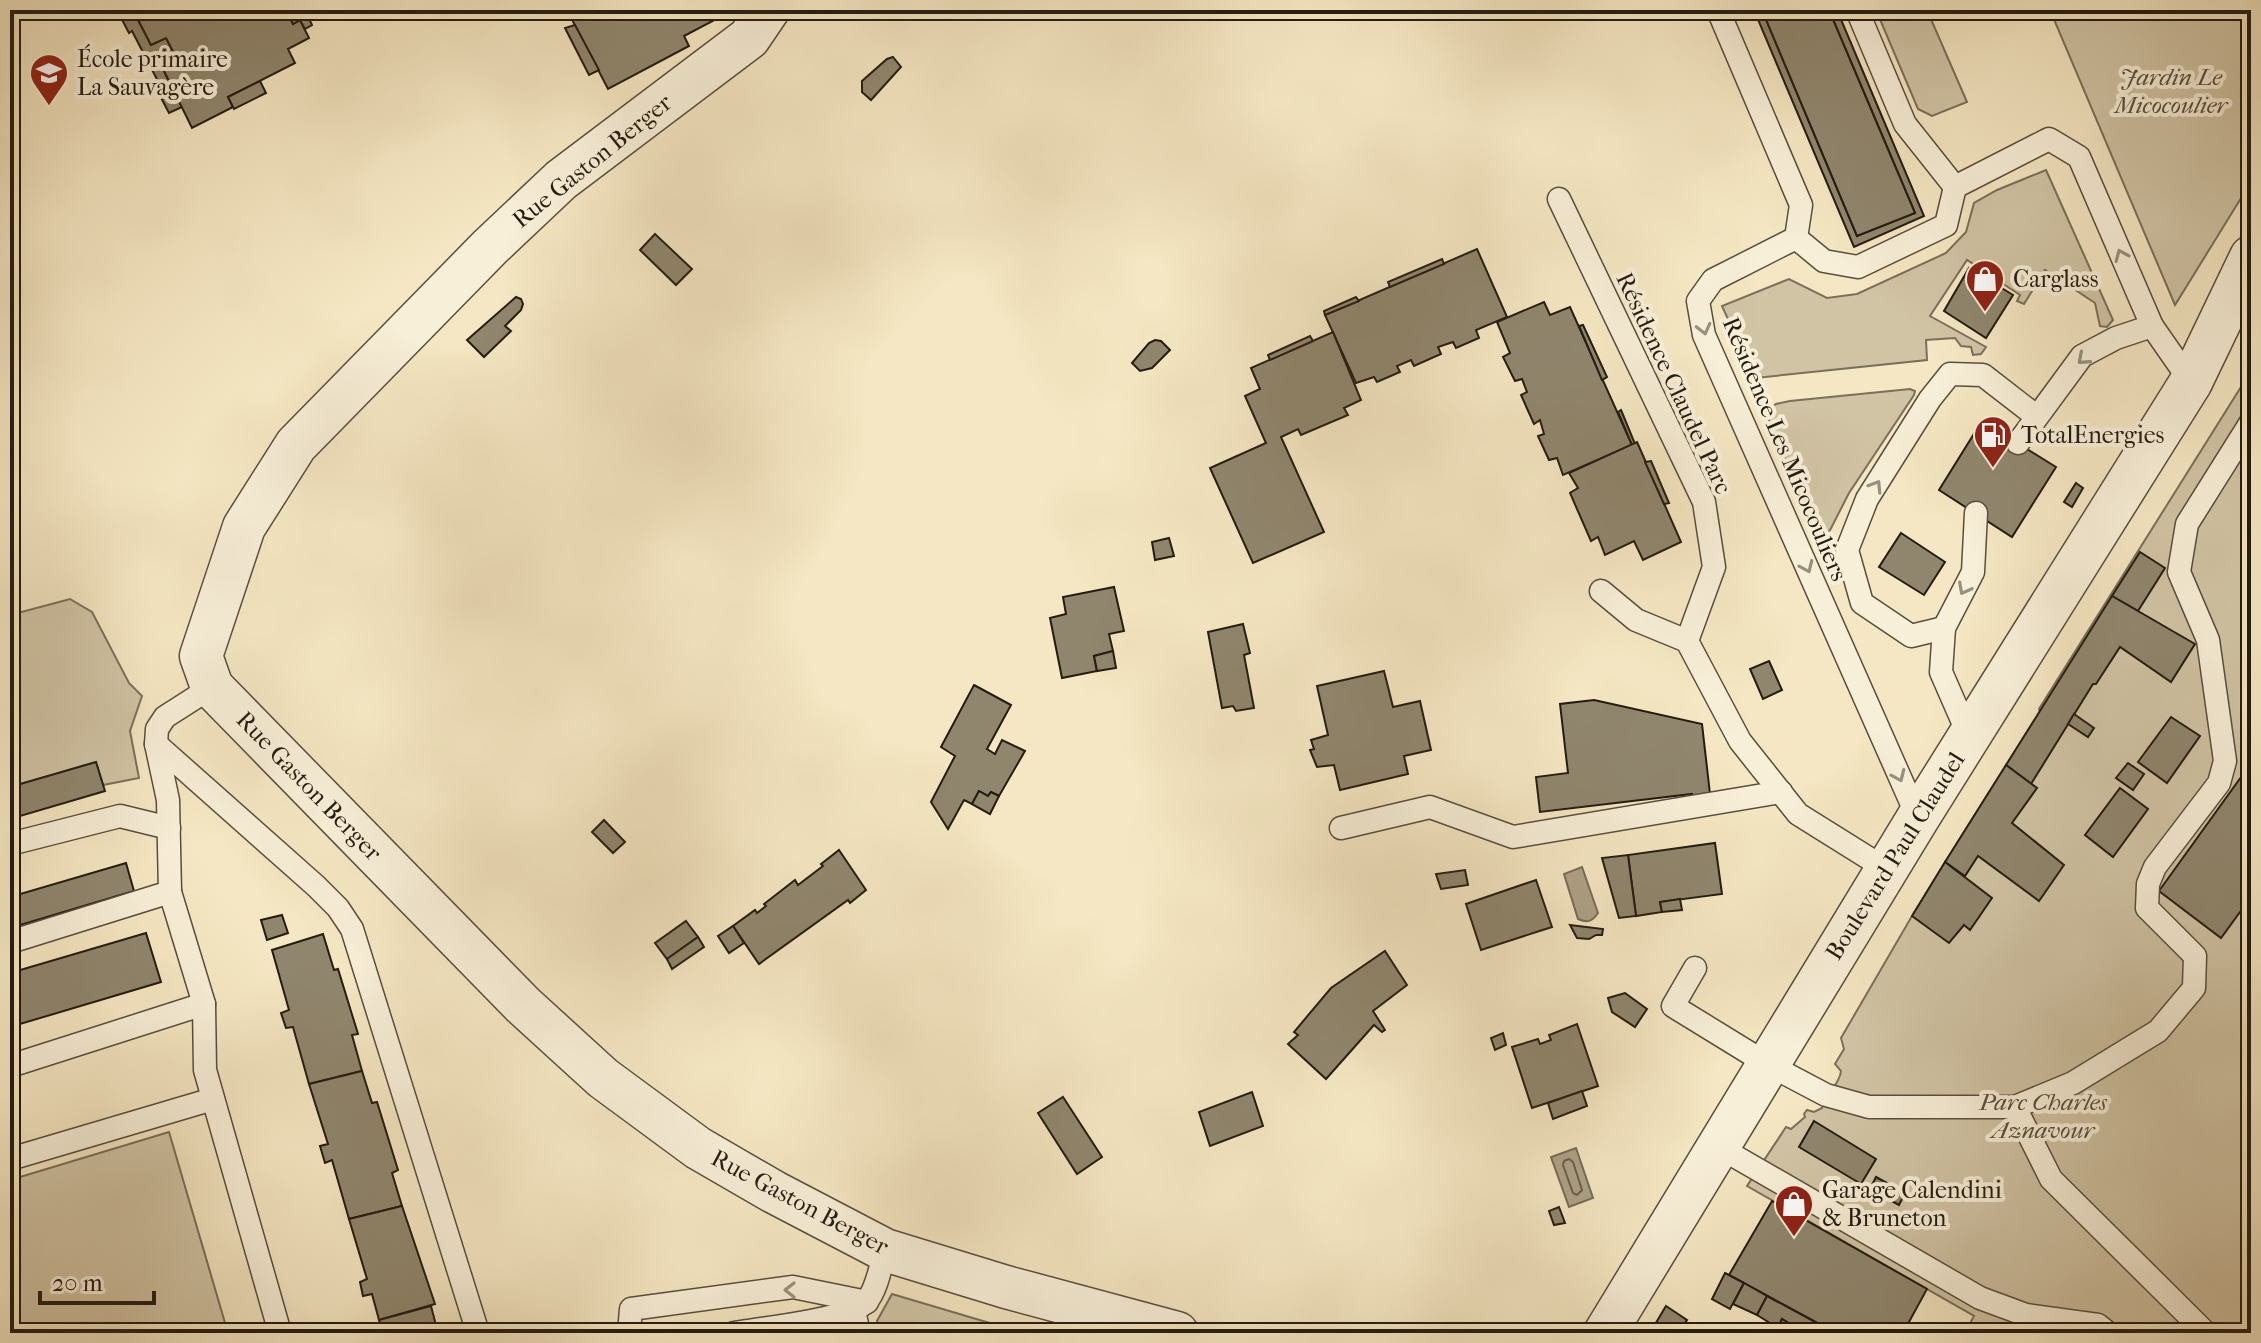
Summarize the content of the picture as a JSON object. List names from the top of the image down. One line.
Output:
{"streets":{"street":["Rue Gaston Berger","Boulevard Paul Claudel"],"lane":["Résidence Claudel Parc","Résidence Les Micocouliers"]},"crossings":[["Résidence Les Micocouliers","Boulevard Paul Claudel"]],"parks":["Jardin Le Micocoulier","Parc Charles Aznavour"],"places":{"school or university":["École primaire La Sauvagère"],"shop":["Carglass","Garage Calendini & Bruneton"],"fuel station":["TotalEnergies"]},"scale_bar":"20 m"}
